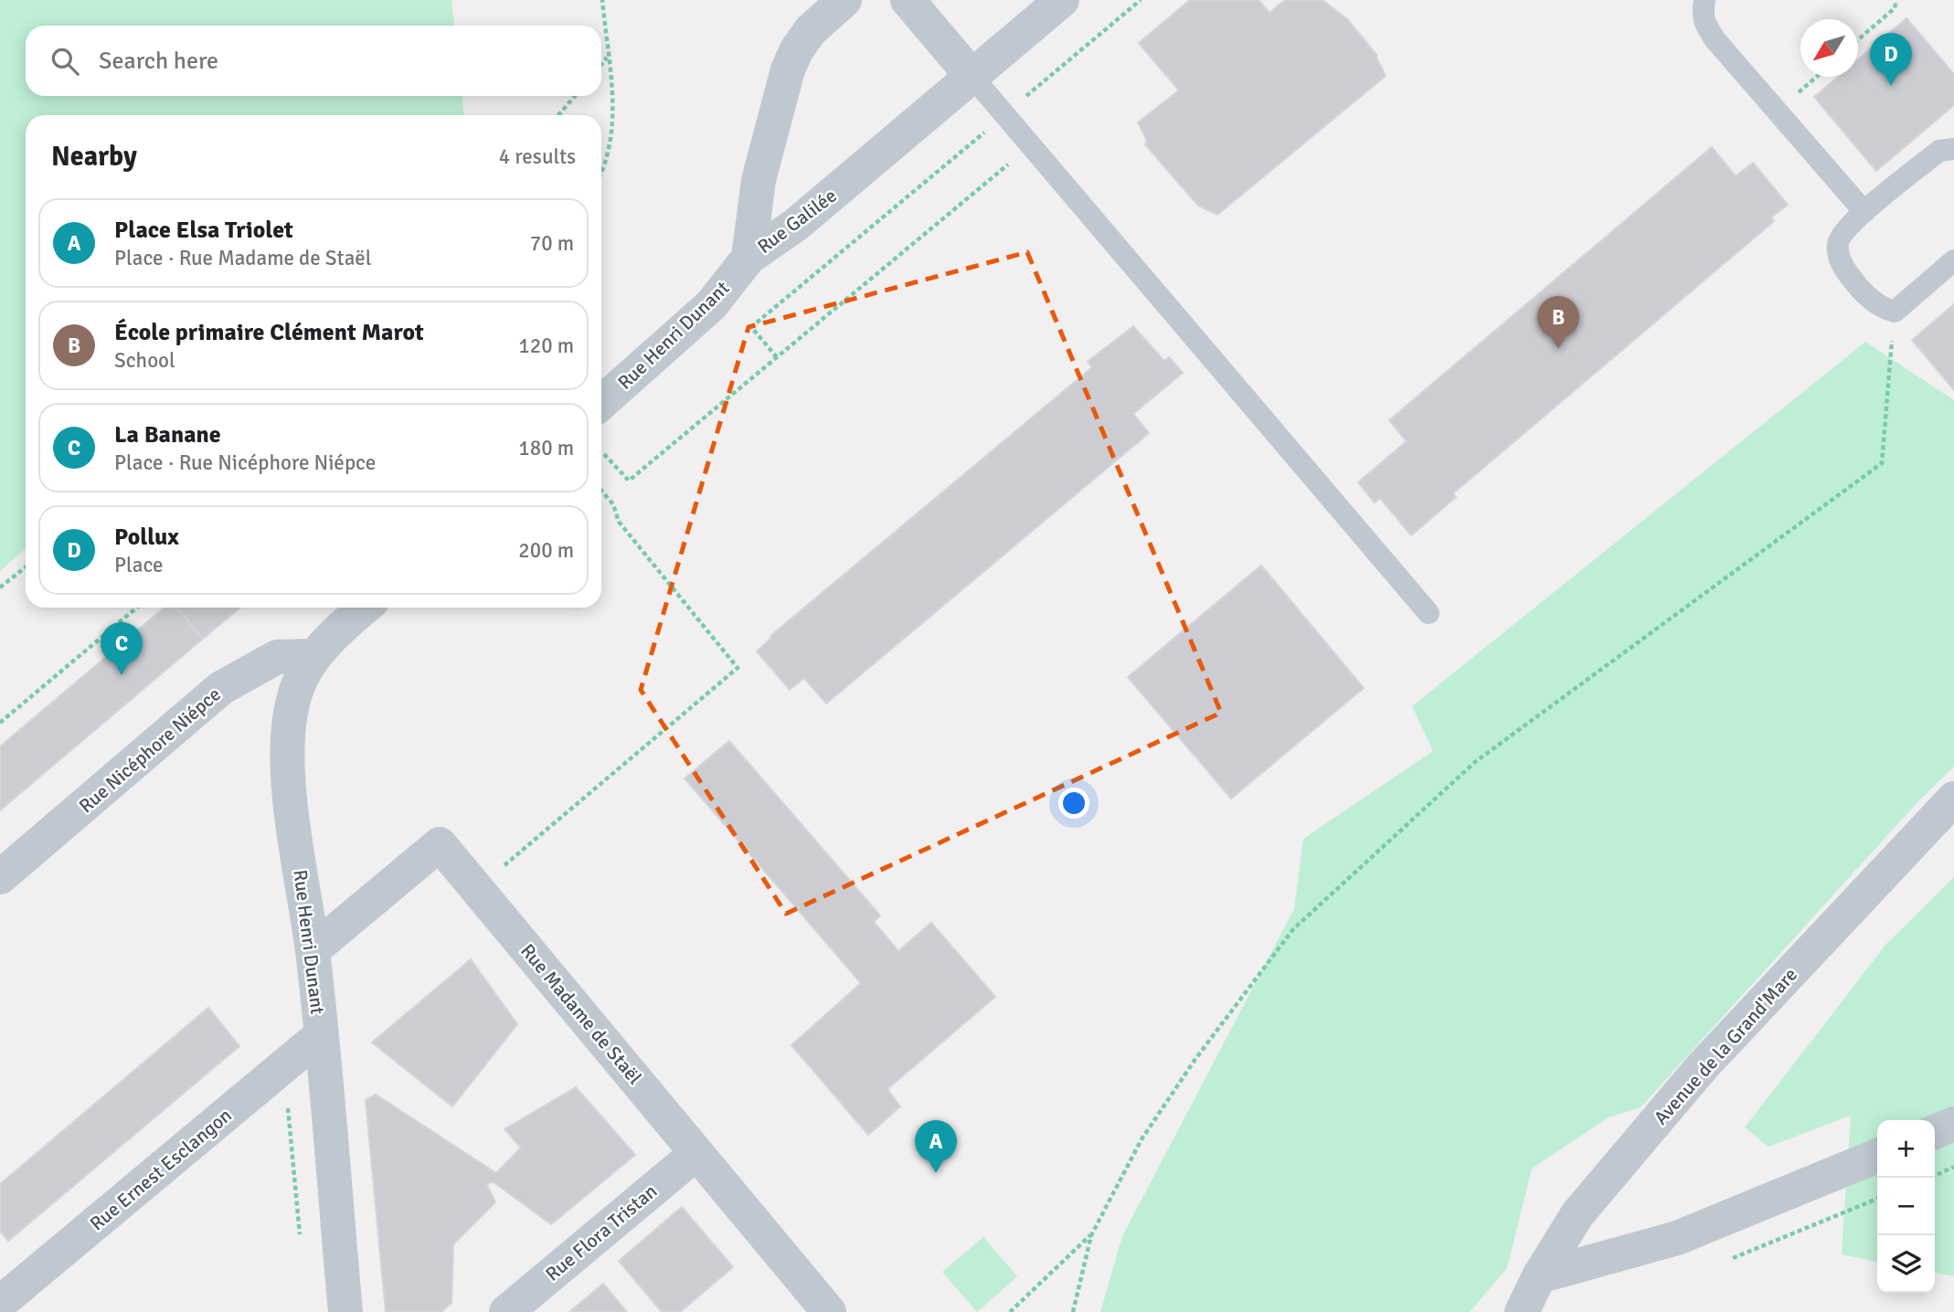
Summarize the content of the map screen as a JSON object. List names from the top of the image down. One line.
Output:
{"streets":{"street":["Rue Galilée","Rue Henri Dunant","Rue Nicéphore Niépce","Rue Madame de Staël","Avenue de la Grand'Mare","Rue Ernest Esclangon","Rue Flora Tristan"]},"crossings":[["Rue Galilée","Rue Henri Dunant"],["Rue Henri Dunant","Rue Nicéphore Niépce"],["Rue Henri Dunant","Rue Madame de Staël"],["Rue Henri Dunant","Rue Ernest Esclangon"],["Rue Madame de Staël","Rue Flora Tristan"]],"north":"bottom left","page":{"search":"Search here","pins":["D","B","C","A"],"heading":["Nearby","4 results"],"list":[{"mark":"A","name":"Place Elsa Triolet","note":"Place · Rue Madame de Staël","value":"70 m"},{"mark":"B","name":"École primaire Clément Marot","note":"School","value":"120 m"},{"mark":"C","name":"La Banane","note":"Place · Rue Nicéphore Niépce","value":"180 m"},{"mark":"D","name":"Pollux","note":"Place","value":"200 m"}],"map_buttons":["+","−"]}}
